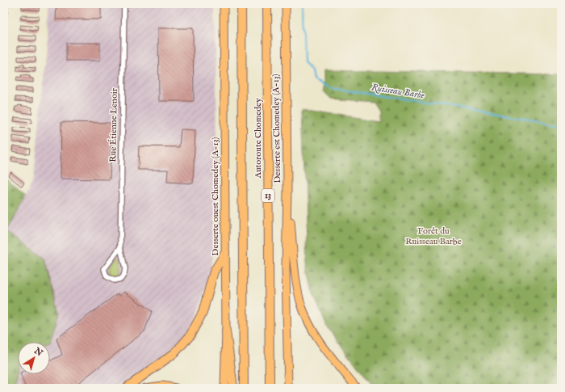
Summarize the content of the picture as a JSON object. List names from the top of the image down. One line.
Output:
{"streets":{"highway":["Autoroute Chomedey","13"],"main road":["Desserte est Chomedey (A-13)","Desserte ouest Chomedey (A-13)"],"street":["Rue Étienne Lenoir"]},"water":["Ruisseau Barbe"],"parks":["Forêt du Ruisseau Barbe"],"north":"top right"}
